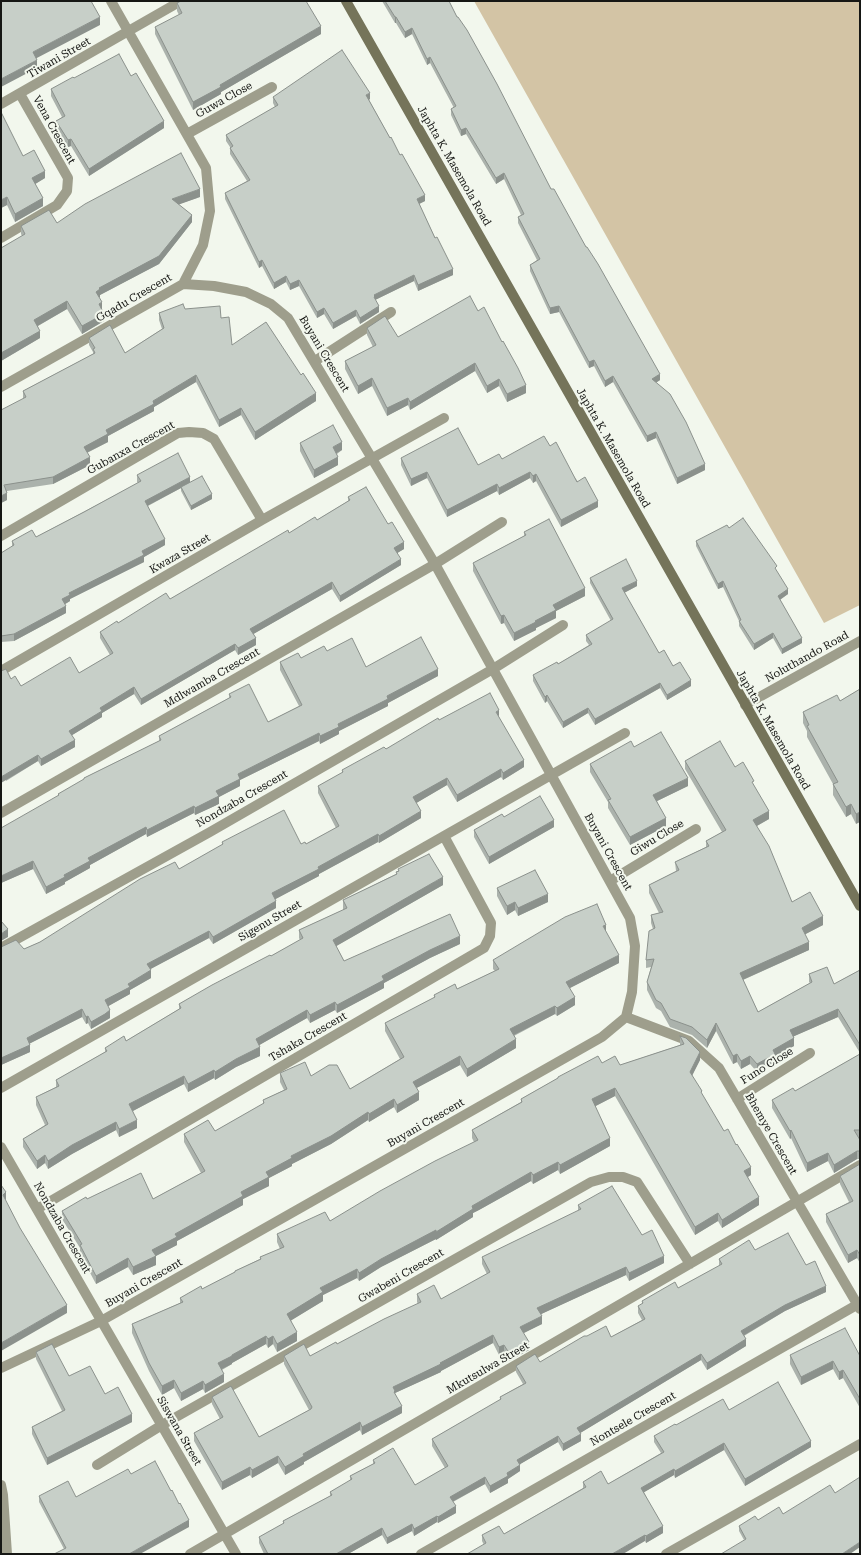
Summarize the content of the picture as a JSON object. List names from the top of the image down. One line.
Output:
{"streets":{"main road":["Japhta K. Masemola Road"],"street":["Tiwani Street","Guwa Close","Vena Crescent","Gqadu Crescent","Buyani Crescent","Gubanxa Crescent","Kwaza Street","Noluthando Road","Mdlwamba Crescent","Nondzaba Crescent","Giwu Close","Sigenu Street","Tshaka Crescent","Funo Close","Bhemye Crescent","Gwabeni Crescent","Mkutsulwa Street","Nontsele Crescent","Siswana Street"]},"crossings":[["Tiwani Street","Vena Crescent"],["Tiwani Street","Gqadu Crescent"],["Guwa Close","Gqadu Crescent"],["Japhta K. Masemola Road","Noluthando Road"],["Gqadu Crescent","Buyani Crescent"],["Buyani Crescent","Kwaza Street"],["Buyani Crescent","Mdlwamba Crescent"],["Buyani Crescent","Nondzaba Crescent"],["Buyani Crescent","Giwu Close"],["Buyani Crescent","Sigenu Street"],["Buyani Crescent","Bhemye Crescent"],["Buyani Crescent","Siswana Street"],["Gubanxa Crescent","Kwaza Street"],["Nondzaba Crescent","Tshaka Crescent"],["Nondzaba Crescent","Siswana Street"],["Sigenu Street","Tshaka Crescent"],["Funo Close","Bhemye Crescent"],["Bhemye Crescent","Mkutsulwa Street"],["Bhemye Crescent","Nontsele Crescent"],["Gwabeni Crescent","Mkutsulwa Street"],["Gwabeni Crescent","Siswana Street"],["Mkutsulwa Street","Siswana Street"]]}
